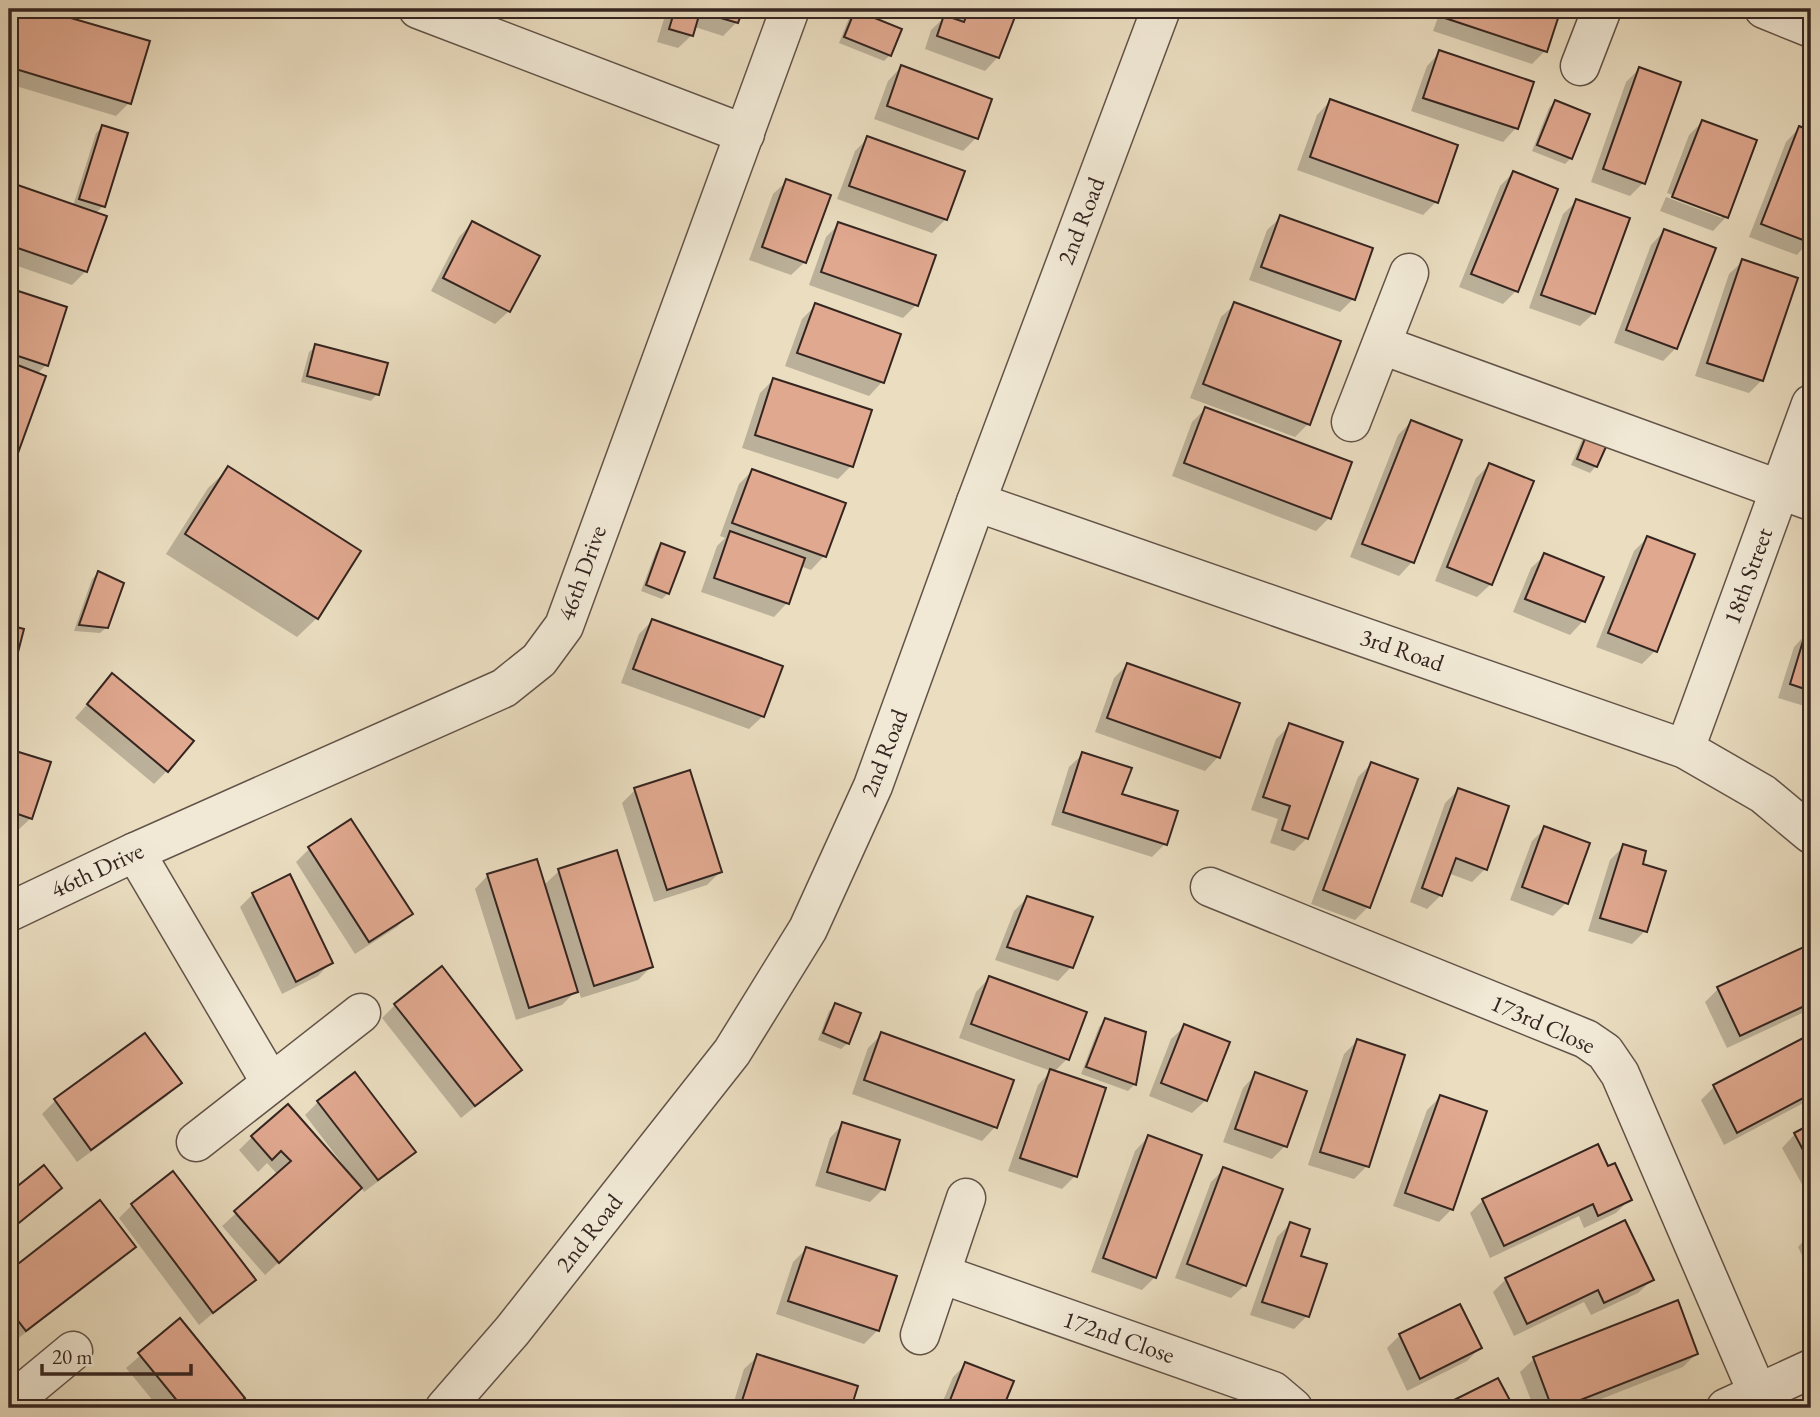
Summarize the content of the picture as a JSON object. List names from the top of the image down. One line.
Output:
{"streets":{"street":["2nd Road","46th Drive","18th Street","3rd Road","173rd Close","172nd Close"]},"crossings":[["2nd Road","3rd Road"],["18th Street","3rd Road"]],"scale_bar":"20 m"}
